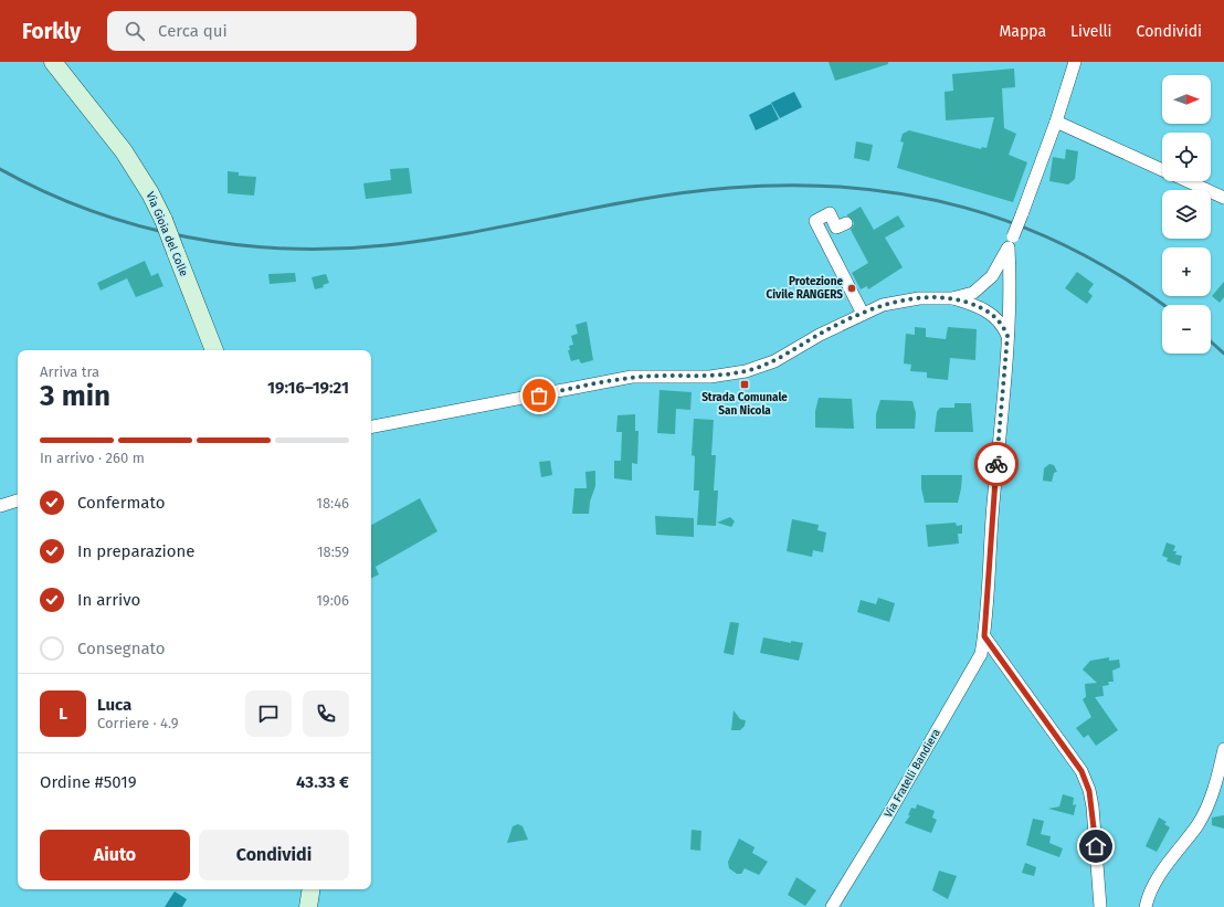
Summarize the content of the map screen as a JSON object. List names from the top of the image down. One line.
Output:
{"streets":{"main road":["Via Gioia del Colle"],"street":["Via Fratelli Bandiera"]},"places":{"other":["Protezione Civile RANGERS"],"transit":["Strada Comunale San Nicola"]},"north":"right","page":{"header":"Forkly","search":"Cerca qui","nav":["Mappa","Livelli","Condividi"],"map_buttons":["+","−"],"heading":["3 min","Arriva tra","19:16–19:21"],"panel":["Luca","Corriere · 4.9","Ordine #5019","43.33 €"],"bar":"In arrivo · 260 m","list":[["Confermato","18:46"],["In preparazione","18:59"],["In arrivo","19:06"],"Consegnato"],"round":"L","buttons":["Aiuto","Condividi"]}}
